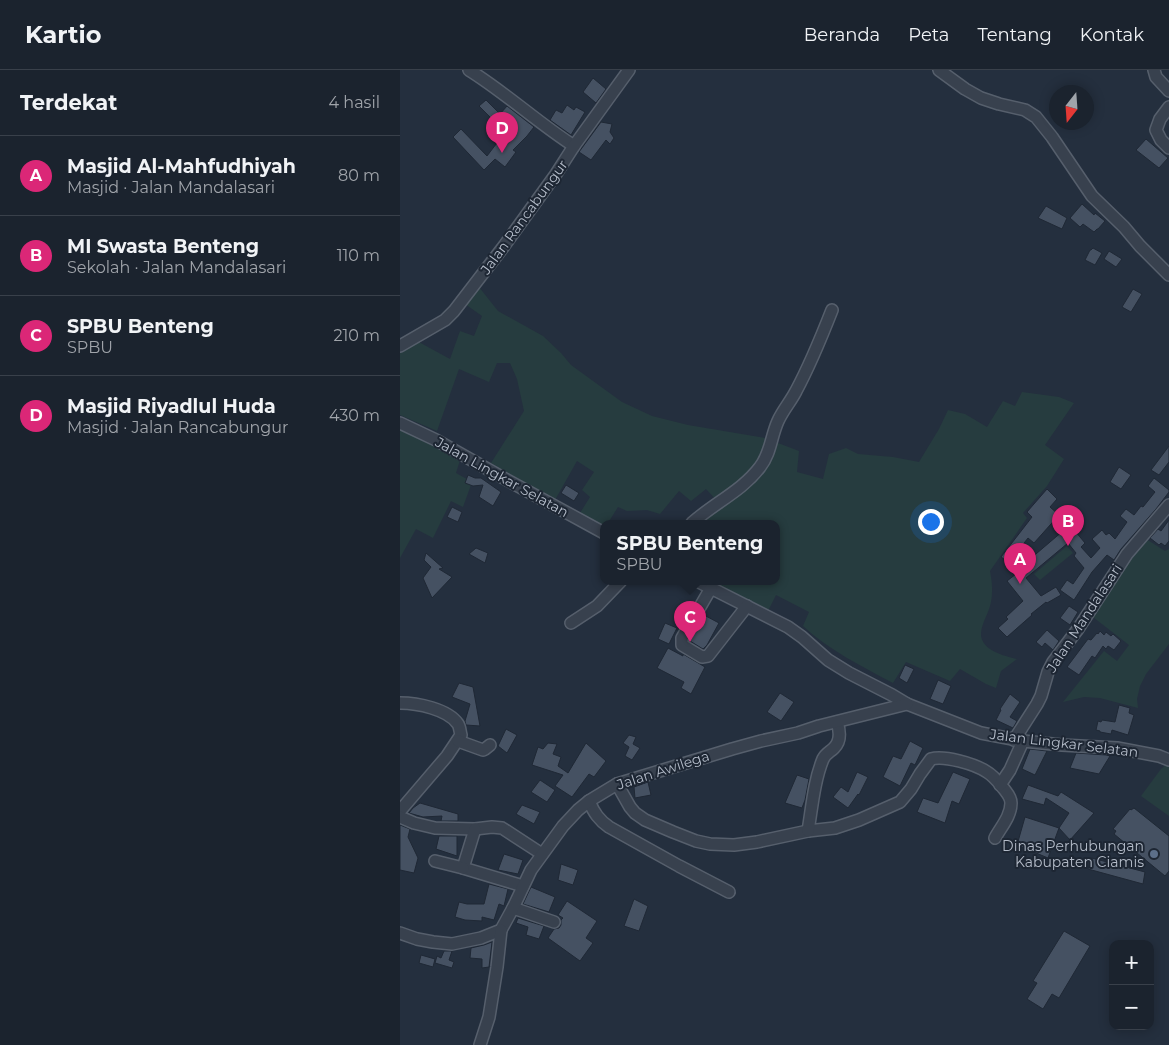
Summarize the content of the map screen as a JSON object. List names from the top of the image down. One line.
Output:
{"streets":{"street":["Jalan Rancabungur","Jalan Lingkar Selatan","Jalan Mandalasari","Jalan Awilega"]},"crossings":[["Jalan Lingkar Selatan","Jalan Mandalasari"],["Jalan Lingkar Selatan","Jalan Awilega"]],"places":["Dinas Perhubungan Kabupaten Ciamis"],"north":"bottom","page":{"header":"Kartio","nav":["Beranda","Peta","Tentang","Kontak"],"heading":["Terdekat","4 hasil"],"pins":["D","B","A","C"],"list":[{"mark":"A","name":"Masjid Al-Mahfudhiyah","note":"Masjid · Jalan Mandalasari","value":"80 m"},{"mark":"B","name":"MI Swasta Benteng","note":"Sekolah · Jalan Mandalasari","value":"110 m"},{"mark":"C","name":"SPBU Benteng","note":"SPBU","value":"210 m"},{"mark":"D","name":"Masjid Riyadlul Huda","note":"Masjid · Jalan Rancabungur","value":"430 m"}],"popup":["SPBU Benteng","SPBU"],"map_buttons":["+","−"]}}
